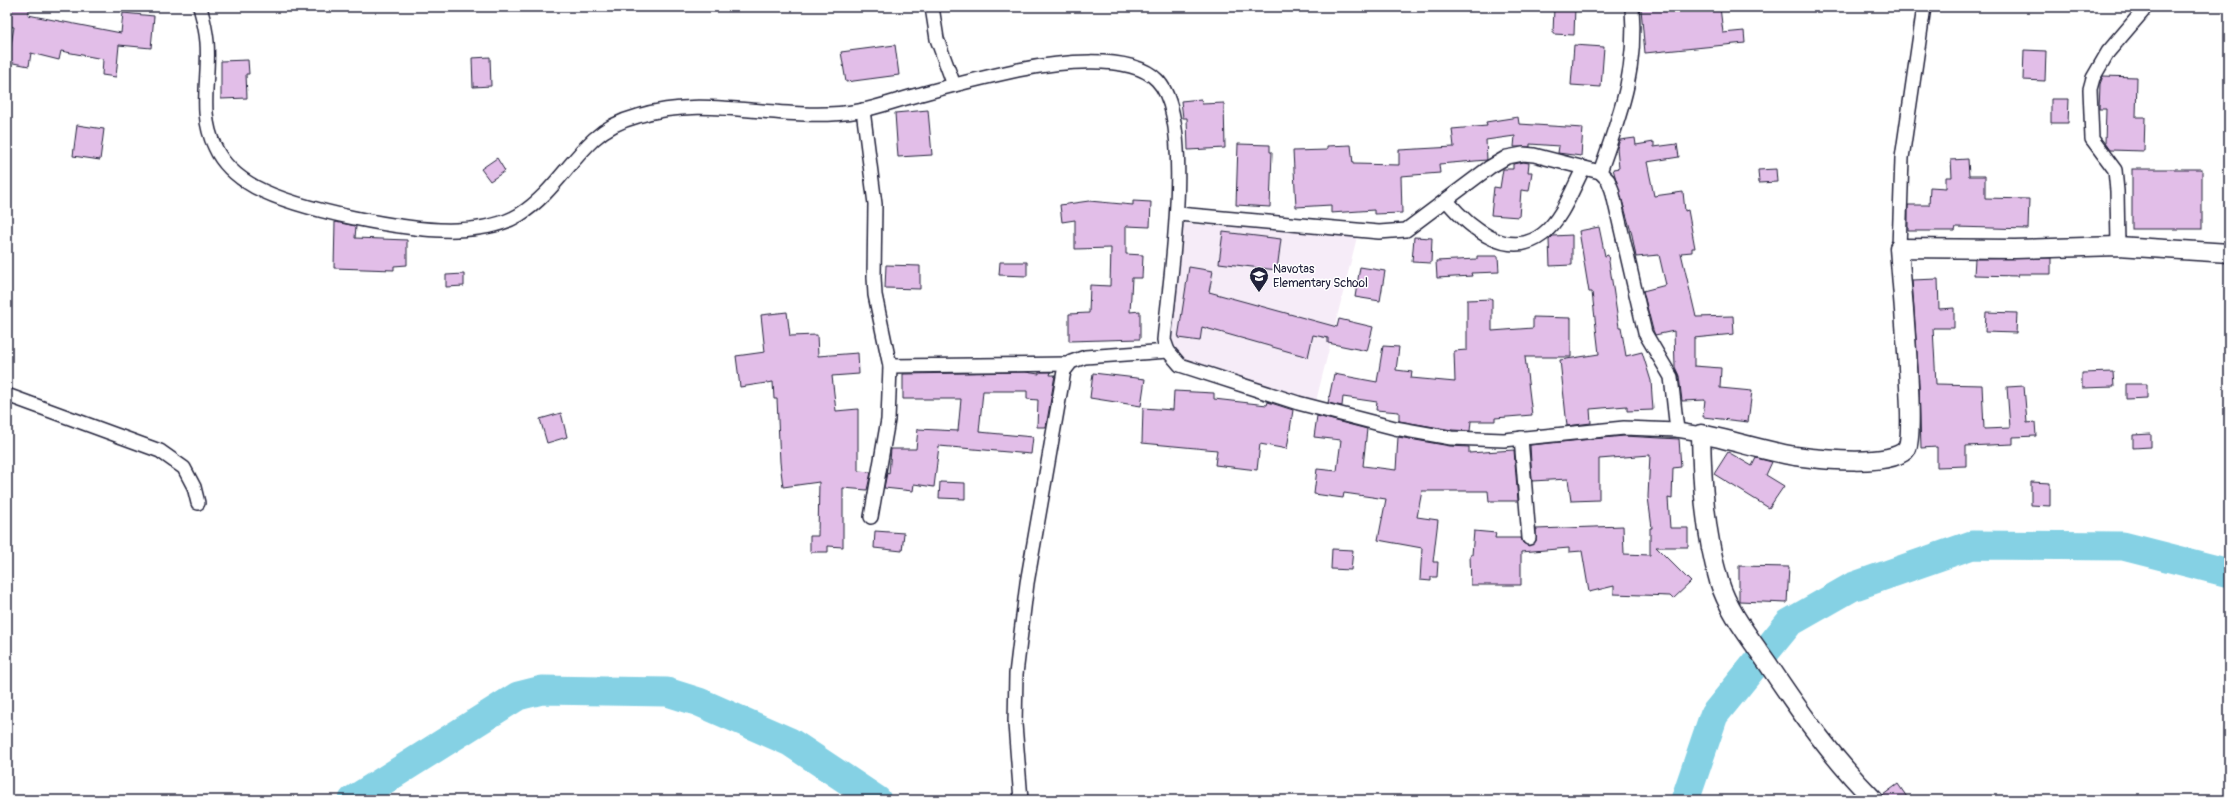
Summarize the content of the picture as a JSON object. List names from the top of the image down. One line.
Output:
{"places":{"school or university":["Navotas Elementary School"]}}
